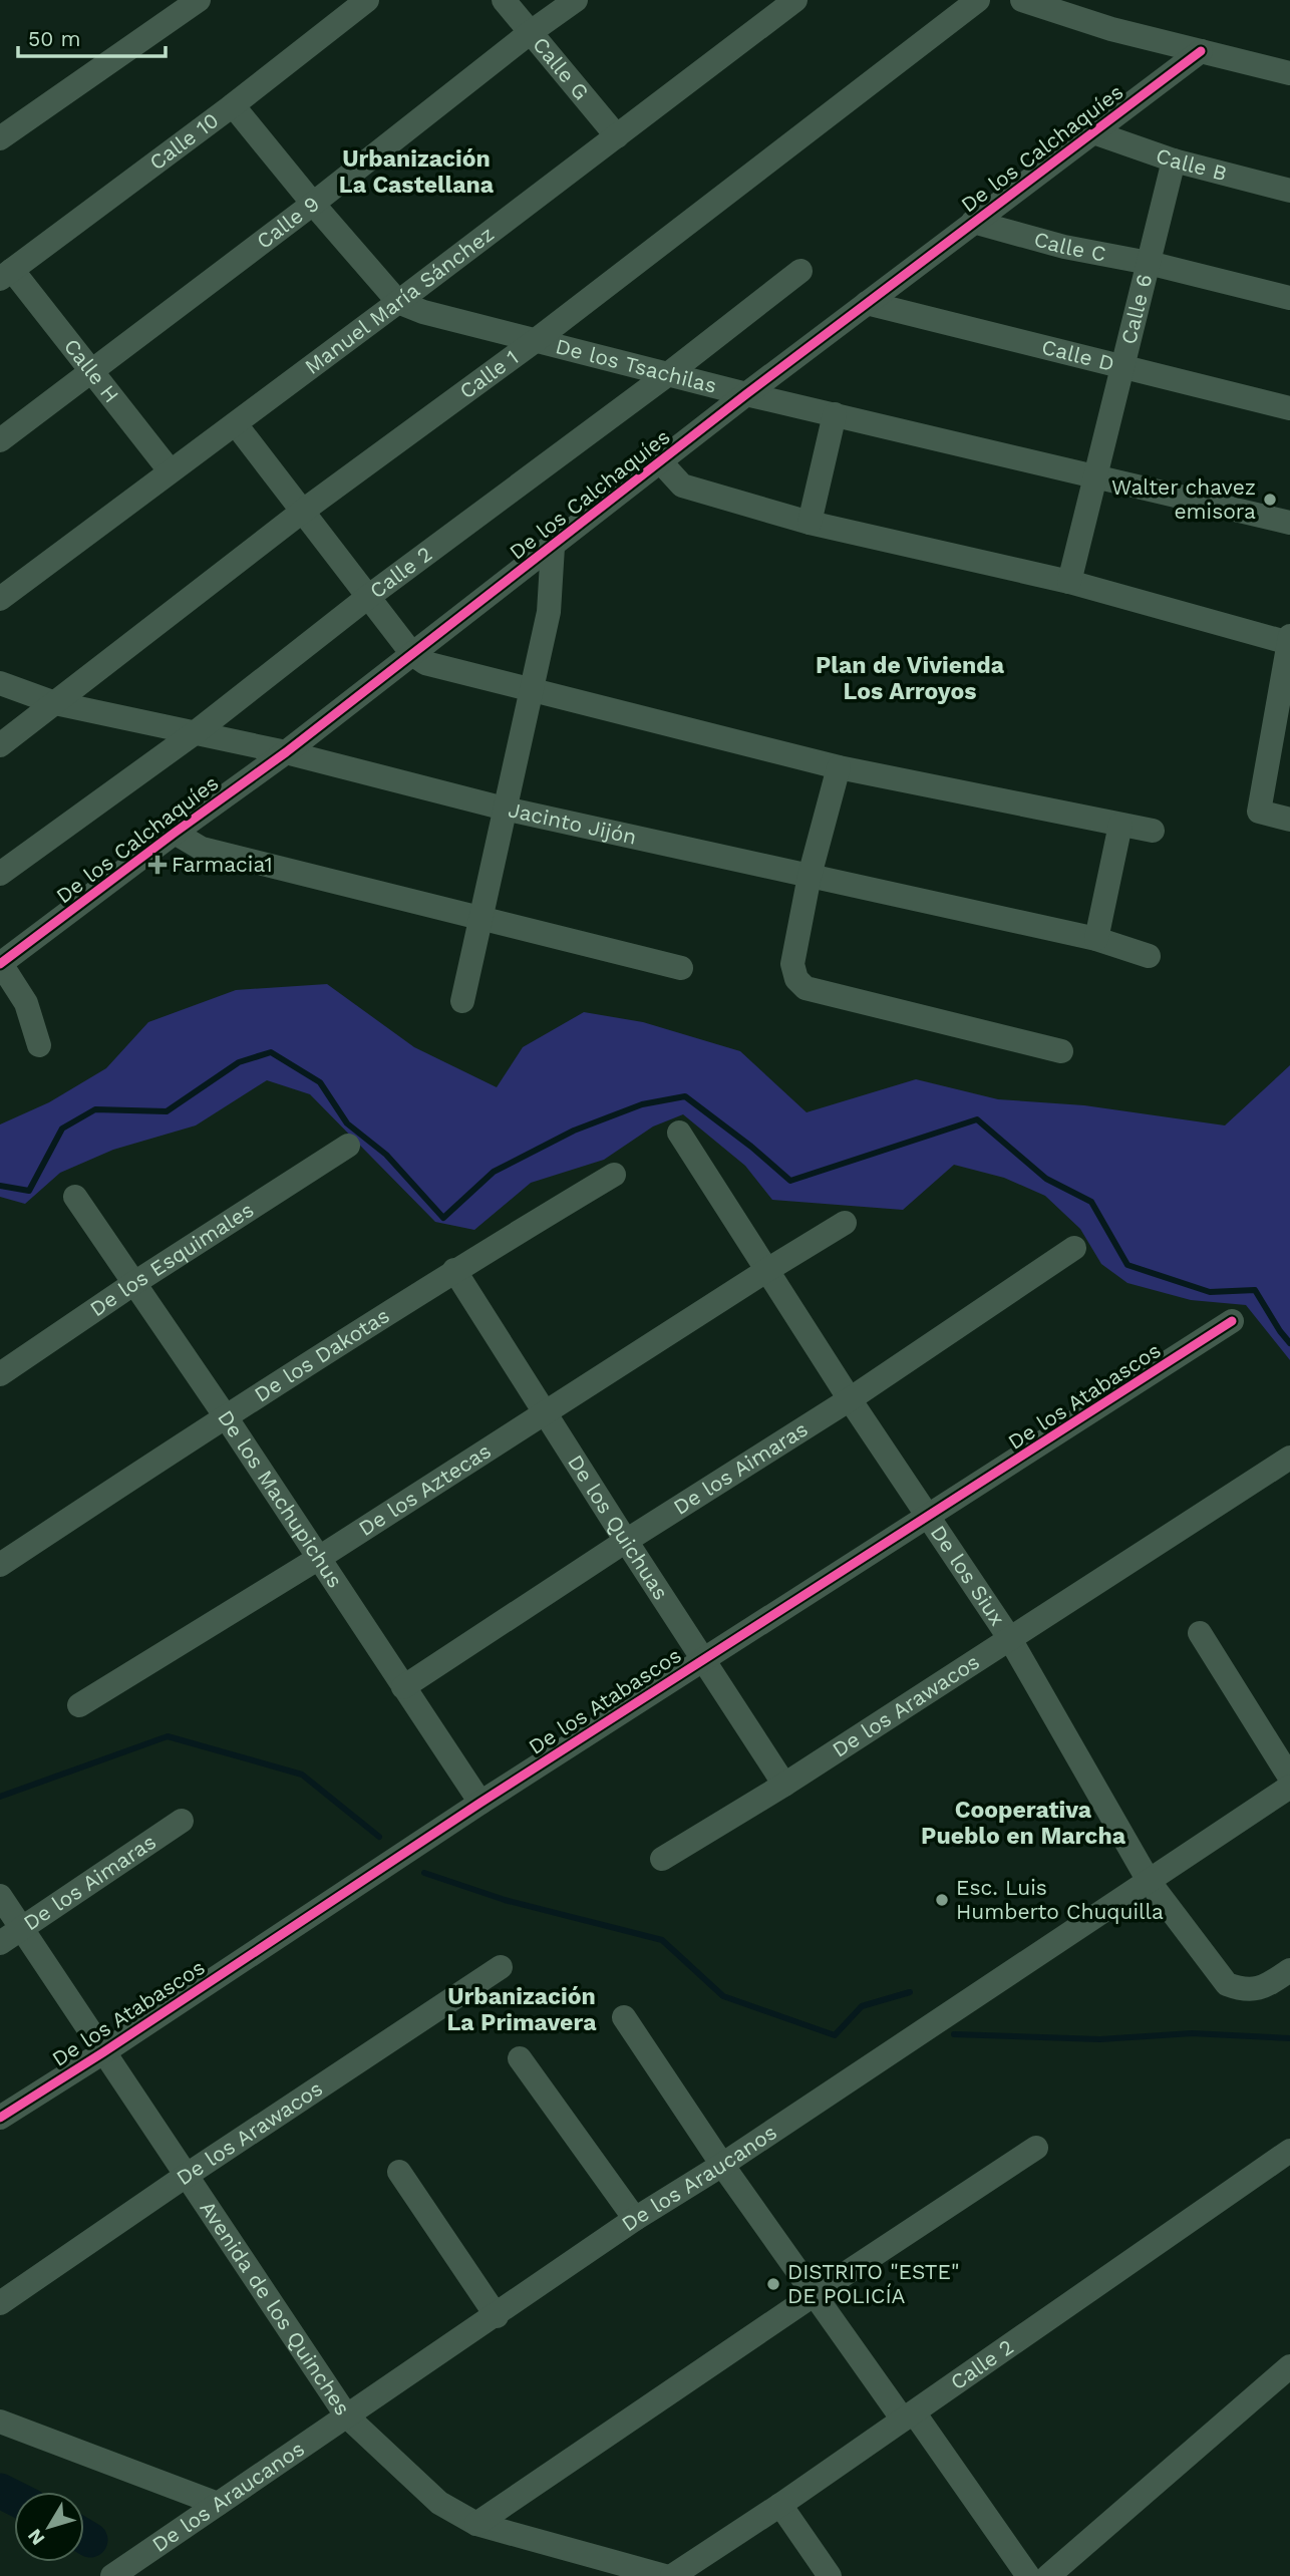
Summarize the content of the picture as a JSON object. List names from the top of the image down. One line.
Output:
{"streets":{"street":["Calle G","Calle 10","De los Calchaquíes","Calle B","Calle 9","Calle C","Manuel María Sánchez","Calle 6","Calle D","De los Tsachilas","Calle H","Calle 1","Calle 2","Jacinto Jijón","De los Esquimales","De los Dakotas","De los Atabascos","De los Aimaras","De los Aztecas","De los Machupichus","De los Quichuas","De los Siux","De los Arawacos","De los Araucanos","Avenida de los Quinches"]},"crossings":[["Calle G","Calle 9"],["Calle G","Manuel María Sánchez"],["Calle 10","De los Tsachilas"],["Calle 10","Calle H"],["De los Calchaquíes","Calle B"],["De los Calchaquíes","Calle C"],["De los Calchaquíes","Calle D"],["De los Calchaquíes","De los Tsachilas"],["De los Calchaquíes","Jacinto Jijón"],["Calle B","Calle 6"],["Calle 9","De los Tsachilas"],["Calle 9","Calle H"],["Calle C","Calle 6"],["Manuel María Sánchez","De los Tsachilas"],["Manuel María Sánchez","Calle H"],["Calle 6","Calle D"],["Calle 6","De los Tsachilas"],["De los Tsachilas","Calle 1"],["De los Tsachilas","Calle 2"],["Calle 1","Jacinto Jijón"],["Calle 2","Jacinto Jijón"],["De los Esquimales","De los Machupichus"],["De los Dakotas","De los Machupichus"],["De los Dakotas","De los Quichuas"],["De los Atabascos","De los Machupichus"],["De los Atabascos","De los Quichuas"],["De los Atabascos","De los Siux"],["De los Atabascos","Avenida de los Quinches"],["De los Aimaras","De los Machupichus"],["De los Aimaras","De los Quichuas"],["De los Aimaras","De los Siux"],["De los Aimaras","Avenida de los Quinches"],["De los Aztecas","De los Machupichus"],["De los Aztecas","De los Quichuas"],["De los Aztecas","De los Siux"],["De los Quichuas","De los Arawacos"],["De los Siux","De los Arawacos"],["De los Siux","De los Araucanos"],["De los Arawacos","Avenida de los Quinches"],["De los Araucanos","Avenida de los Quinches"]],"districts":["Urbanización La Castellana","Plan de Vivienda Los Arroyos","Cooperativa Pueblo en Marcha","Urbanización La Primavera"],"places":{"other":["Walter chavez emisora","Esc. Luis Humberto Chuquilla","DISTRITO \"ESTE\" DE POLICÍA"],"health":["Farmacia1"]},"scale_bar":"50 m","north":"bottom left"}
